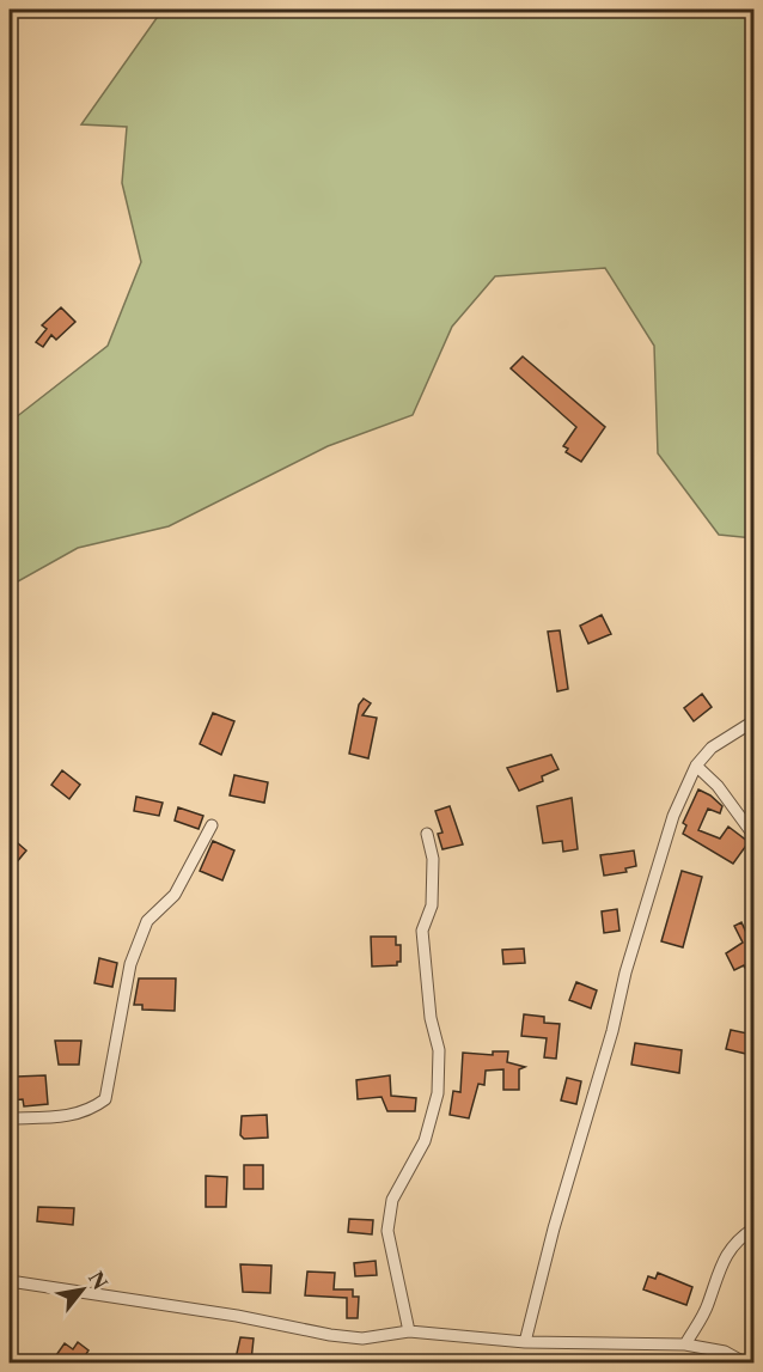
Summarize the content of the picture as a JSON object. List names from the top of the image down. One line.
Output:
{"north":"top right"}
